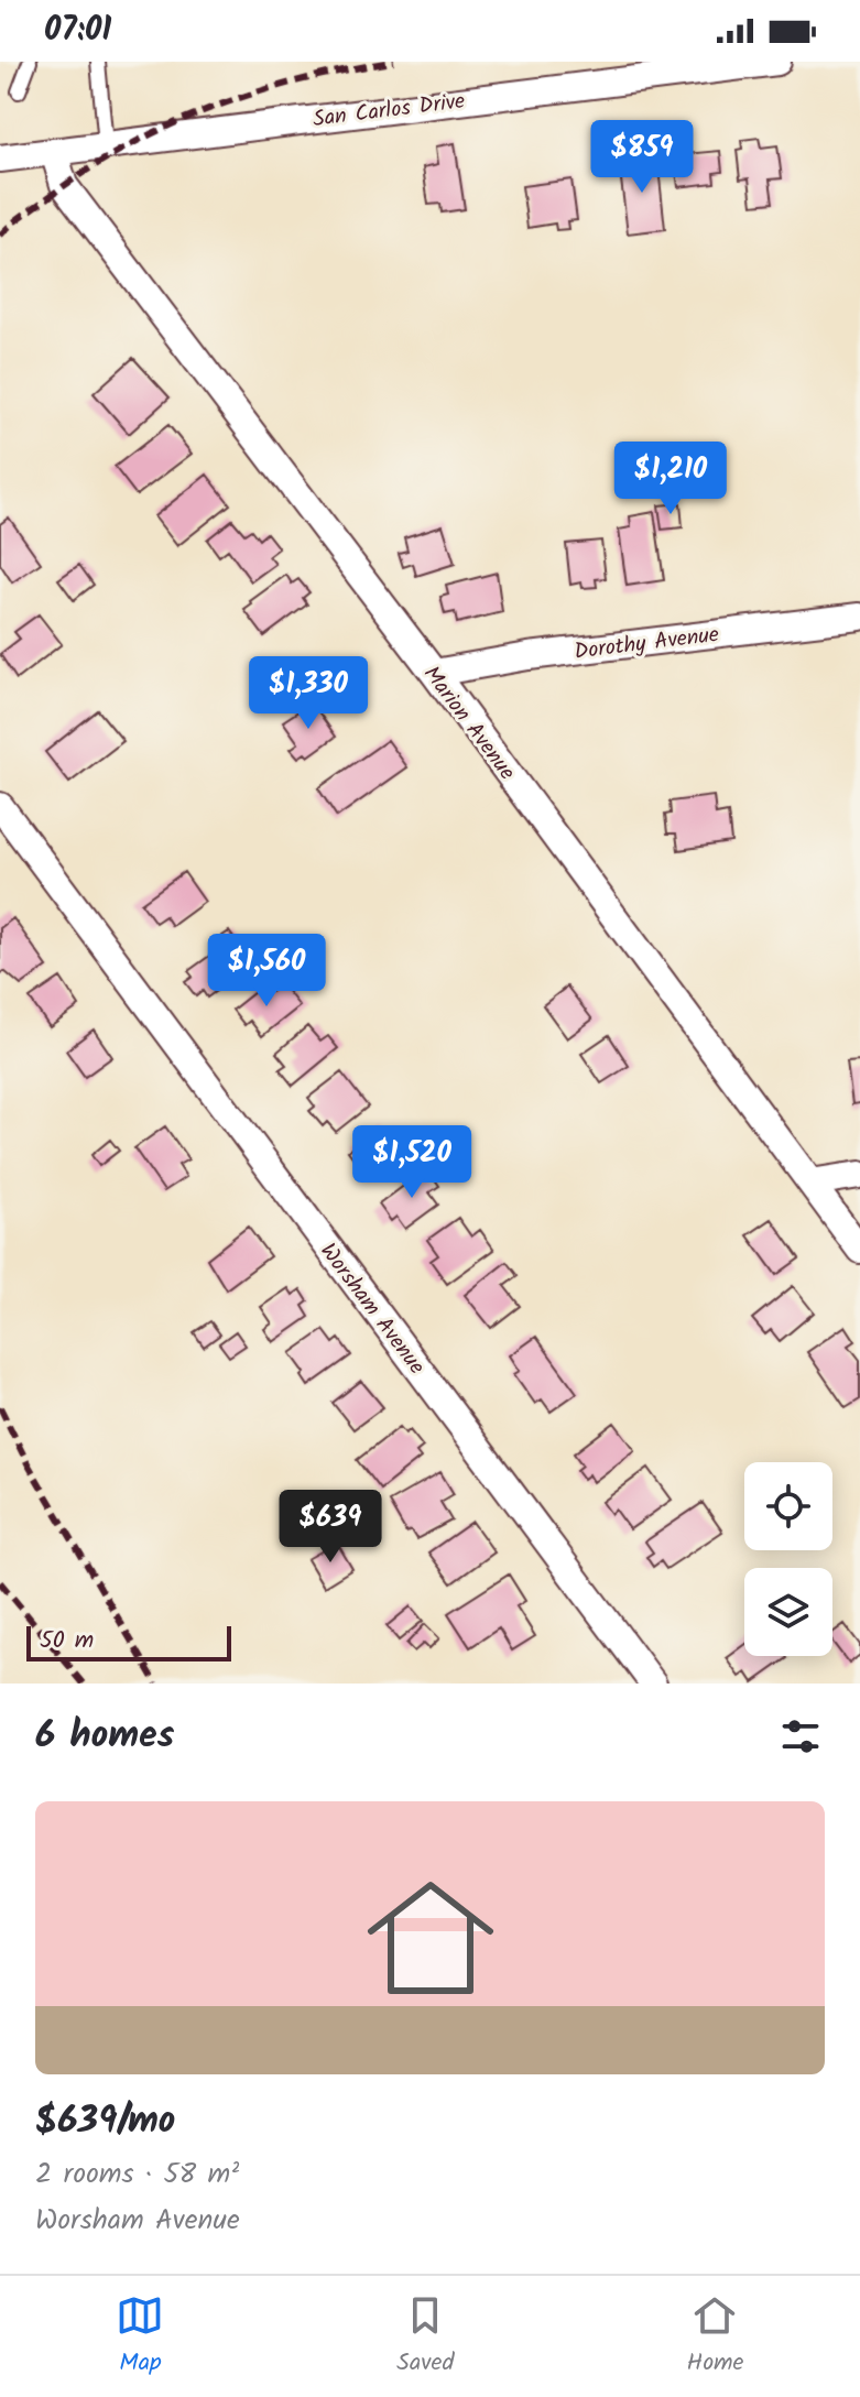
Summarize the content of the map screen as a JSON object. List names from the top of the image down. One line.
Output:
{"streets":{"street":["San Carlos Drive","Dorothy Avenue","Marion Avenue","Worsham Avenue"]},"crossings":[["San Carlos Drive","Marion Avenue"],["Dorothy Avenue","Marion Avenue"]],"scale_bar":"50 m","page":{"status":"07:01","price":["$859","$1,210","$1,330","$1,560","$1,520","$639"],"scale":"50 m","heading":"6 homes","list":[{"name":"$639/mo","note":"2 rooms · 58 m² · Worsham Avenue"}],"tabs":["Map","Saved","Home"]}}
